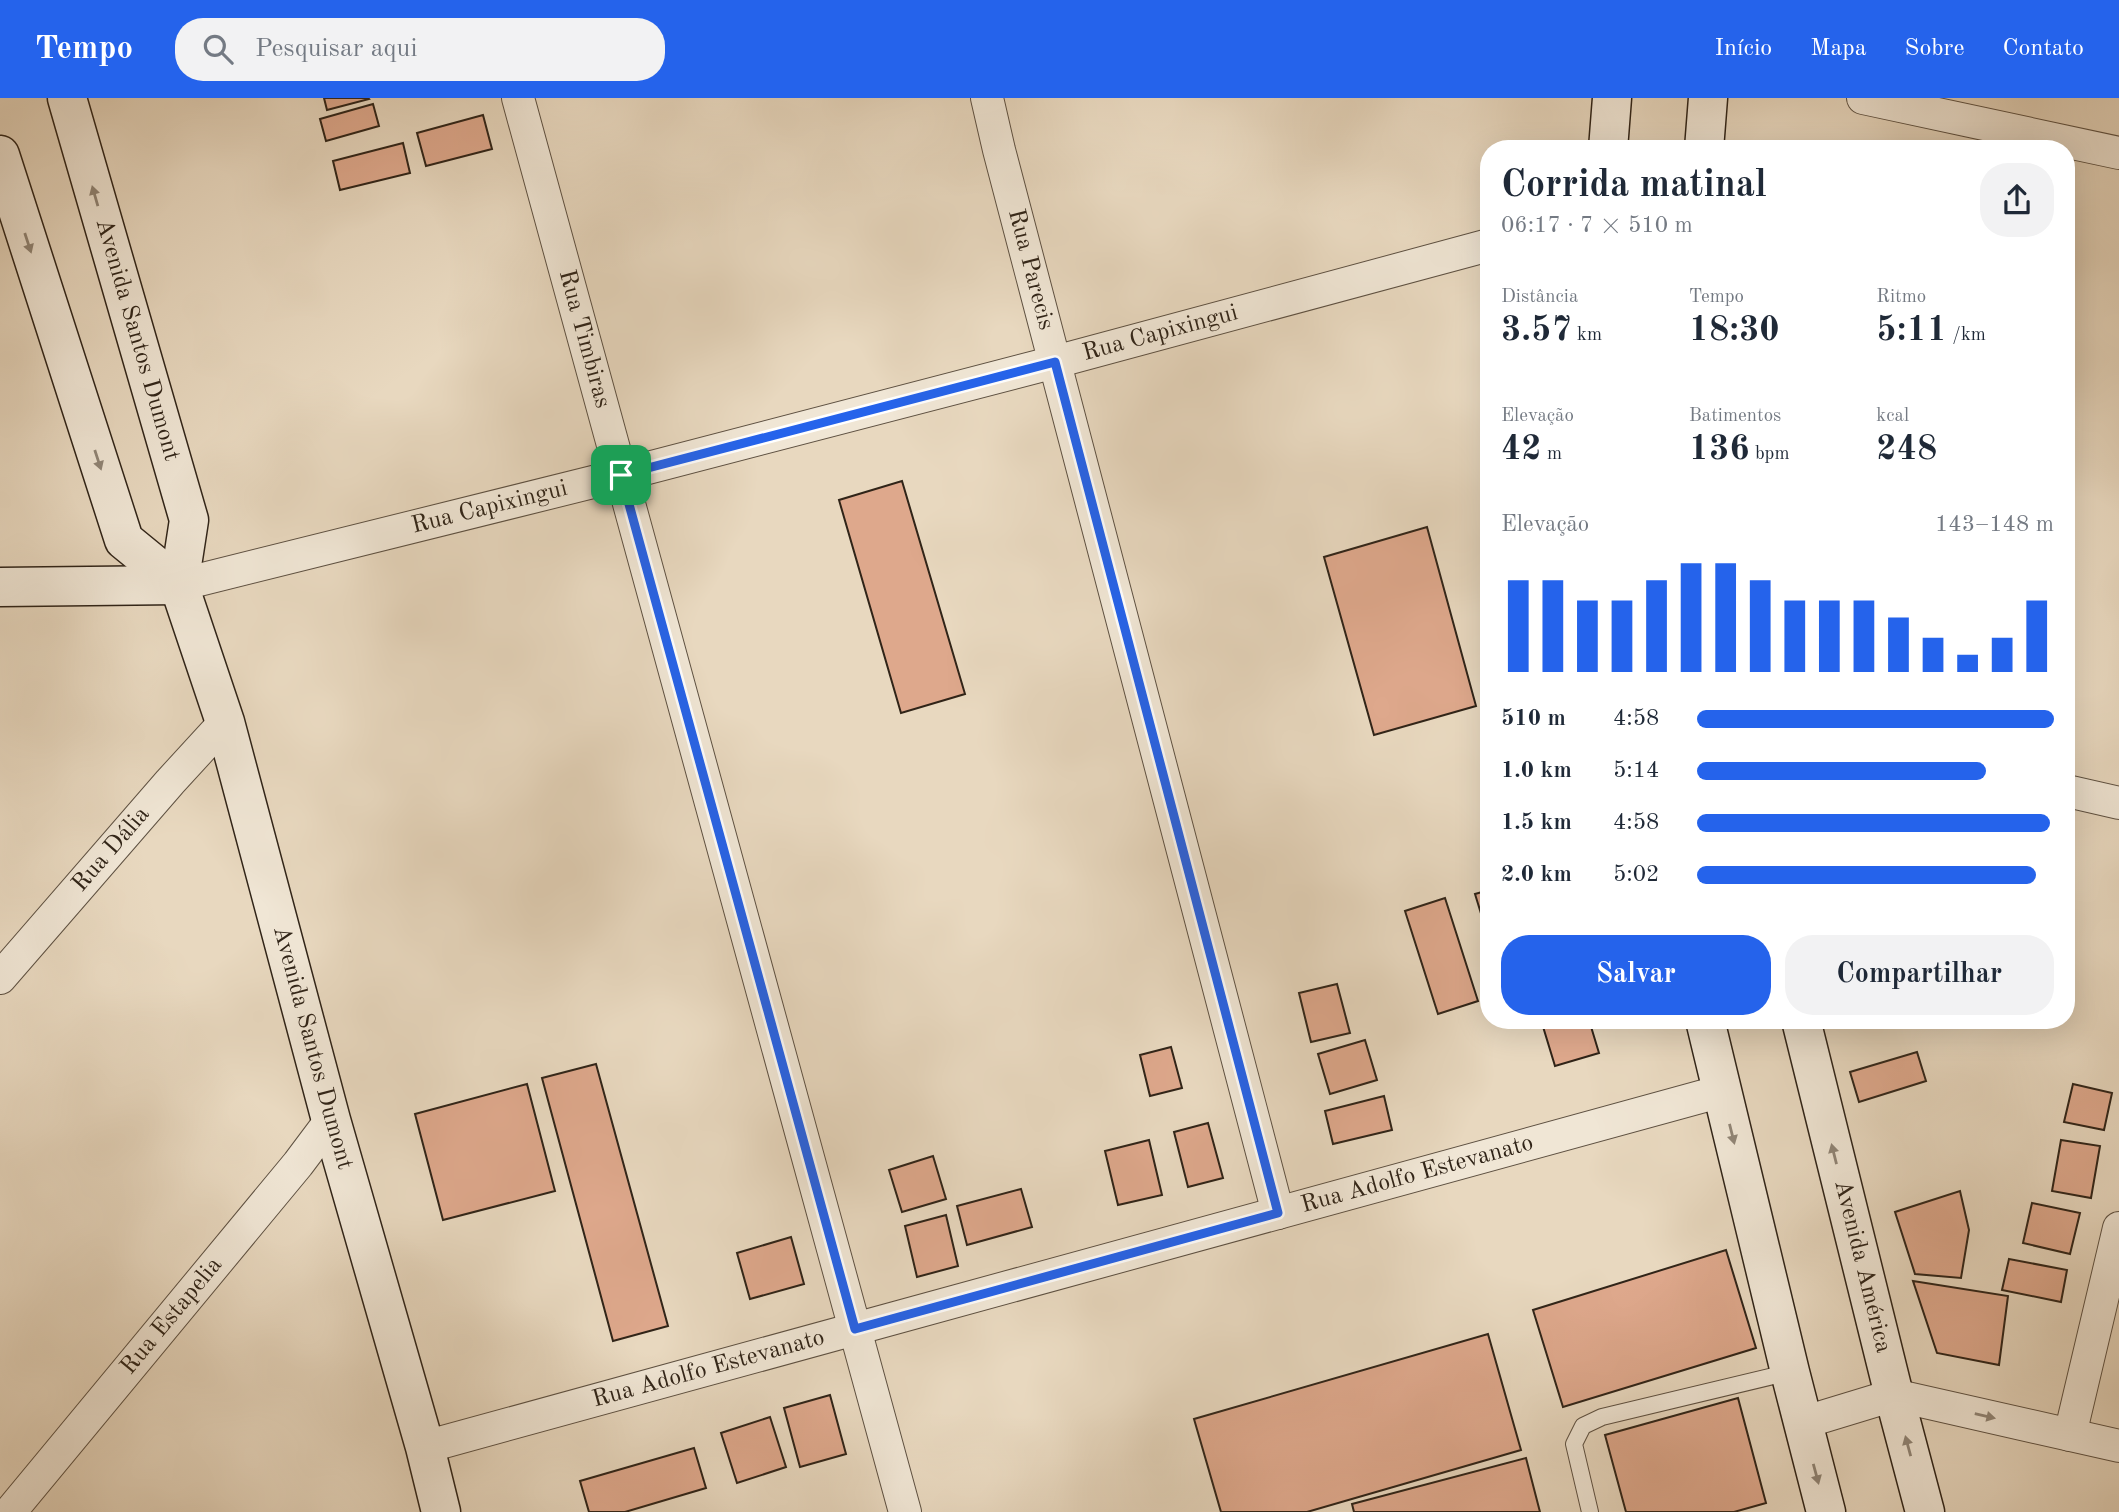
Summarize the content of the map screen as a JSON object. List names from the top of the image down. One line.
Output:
{"streets":{"main road":["Avenida Santos Dumont","Avenida América"],"street":["Rua Parecis","Rua Capixingui","Rua Timbiras","Rua Dália","Rua Adolfo Estevanato","Rua Estapelia"]},"crossings":[["Rua Parecis","Rua Capixingui"],["Rua Parecis","Rua Adolfo Estevanato"],["Rua Capixingui","Rua Timbiras"],["Rua Capixingui","Avenida Santos Dumont"],["Rua Timbiras","Rua Adolfo Estevanato"],["Avenida Santos Dumont","Rua Dália"],["Avenida Santos Dumont","Rua Adolfo Estevanato"],["Avenida Santos Dumont","Rua Estapelia"]],"page":{"header":"Tempo","search":"Pesquisar aqui","nav":["Início","Mapa","Sobre","Contato"],"heading":["Corrida matinal","06:17 · 7 × 510 m"],"stats":[["Distância","3.57 km"],["Tempo","18:30"],["Ritmo","5:11 /km"],["Elevação","42 m"],["Batimentos","136 bpm"],["kcal","248"]],"chart":["Elevação","143–148 m"],"list":[{"name":"510 m","note":"4:58"},{"name":"1.0 km","note":"5:14"},{"name":"1.5 km","note":"4:58"},{"name":"2.0 km","note":"5:02"}],"buttons":["Salvar","Compartilhar"]}}
